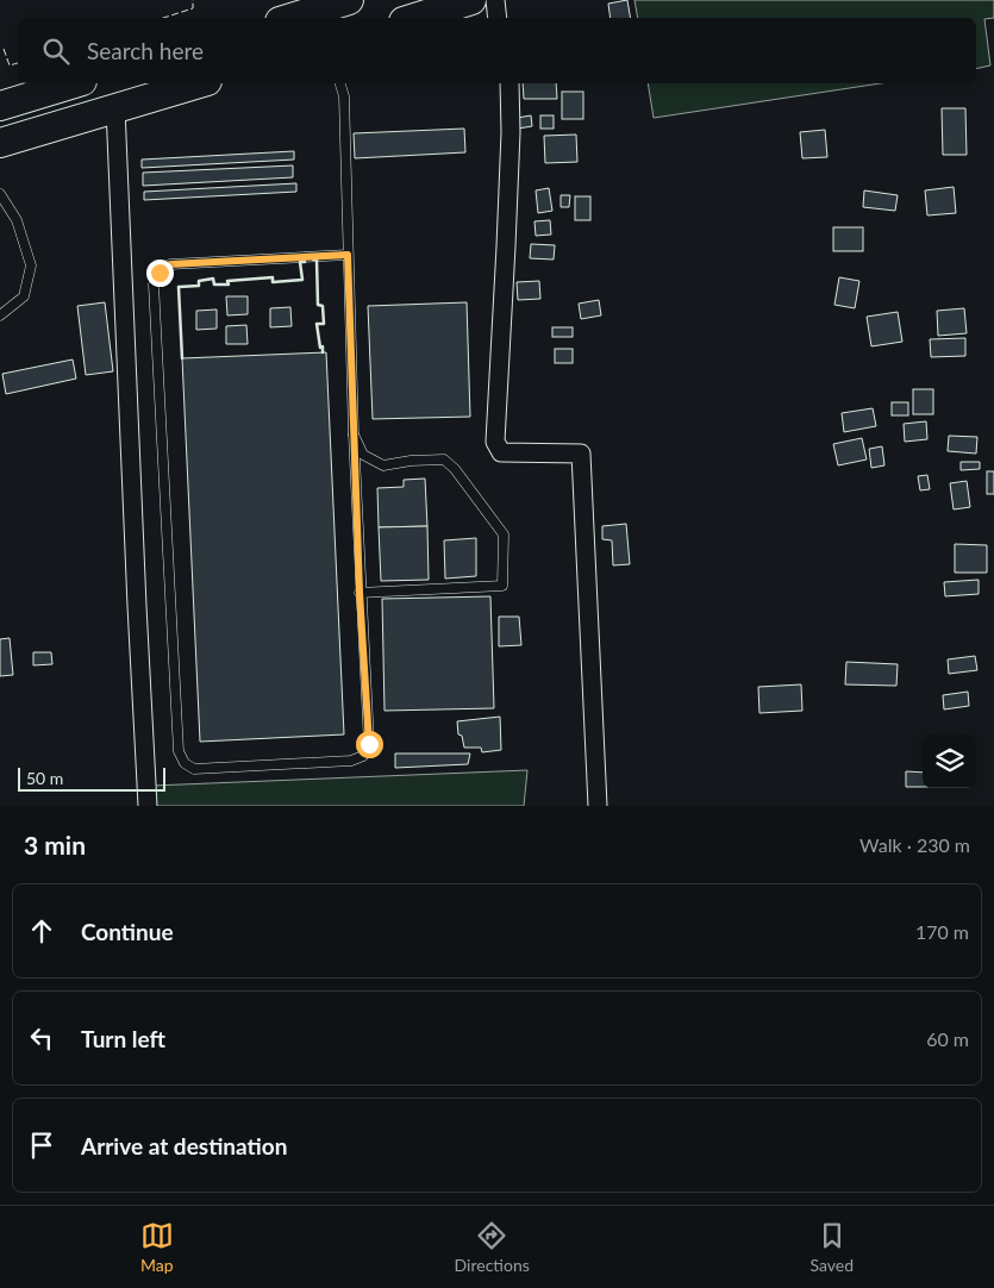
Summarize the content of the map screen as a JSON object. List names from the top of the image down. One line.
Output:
{"scale_bar":"50 m","page":{"search":"Search here","scale":"50 m","heading":["3 min","Walk · 230 m"],"list":[["Continue","170 m"],["Turn left","60 m"],"Arrive at destination"],"nav":["Map","Directions","Saved"]}}
